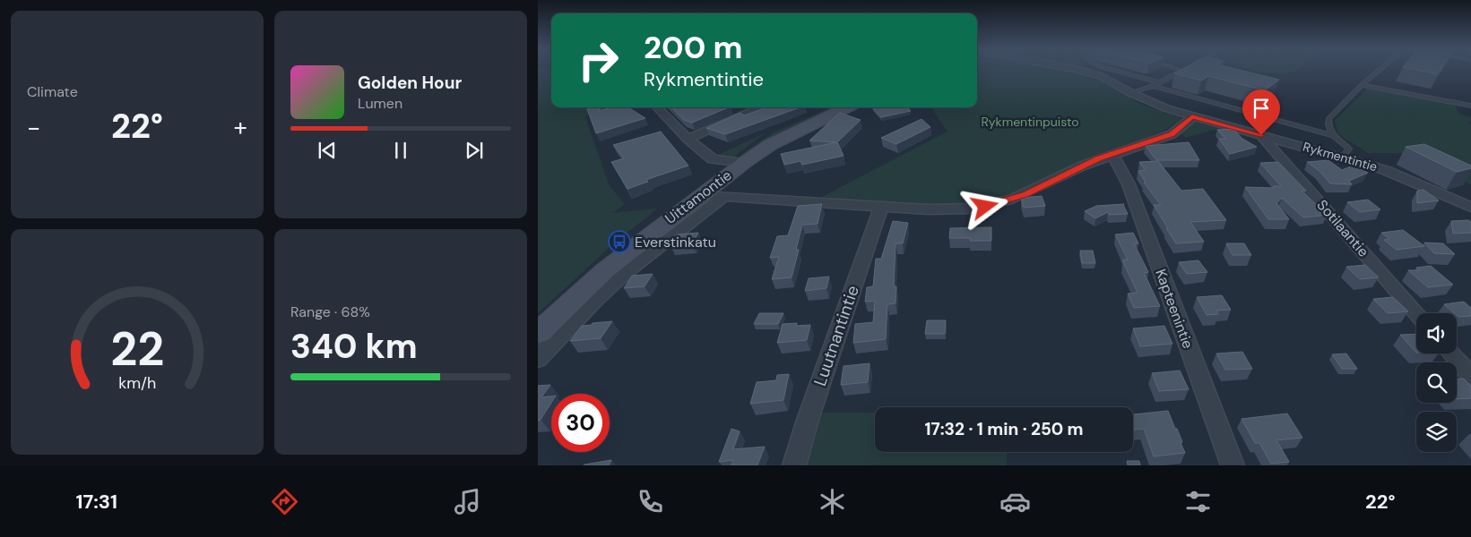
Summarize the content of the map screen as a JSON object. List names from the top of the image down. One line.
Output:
{"streets":{"street":["Rykmentintie","Uittamontie","Sotilaantie","Kapteenintie","Luutnantintie"]},"crossings":[["Rykmentintie","Sotilaantie"]],"parks":["Rykmentinpuisto"],"places":{"bus stop":["Everstinkatu"]},"page":{"tile":["Climate",["Range · 68%","340 km"]],"turn":["200 m","Rykmentintie"],"song":["Golden Hour","Lumen"],"heat":["−","22°","+"],"limit":"30","trip":"17:32 · 1 min · 250 m","tabs":["17:31","22°"],"gauge":["22","km/h"]}}
